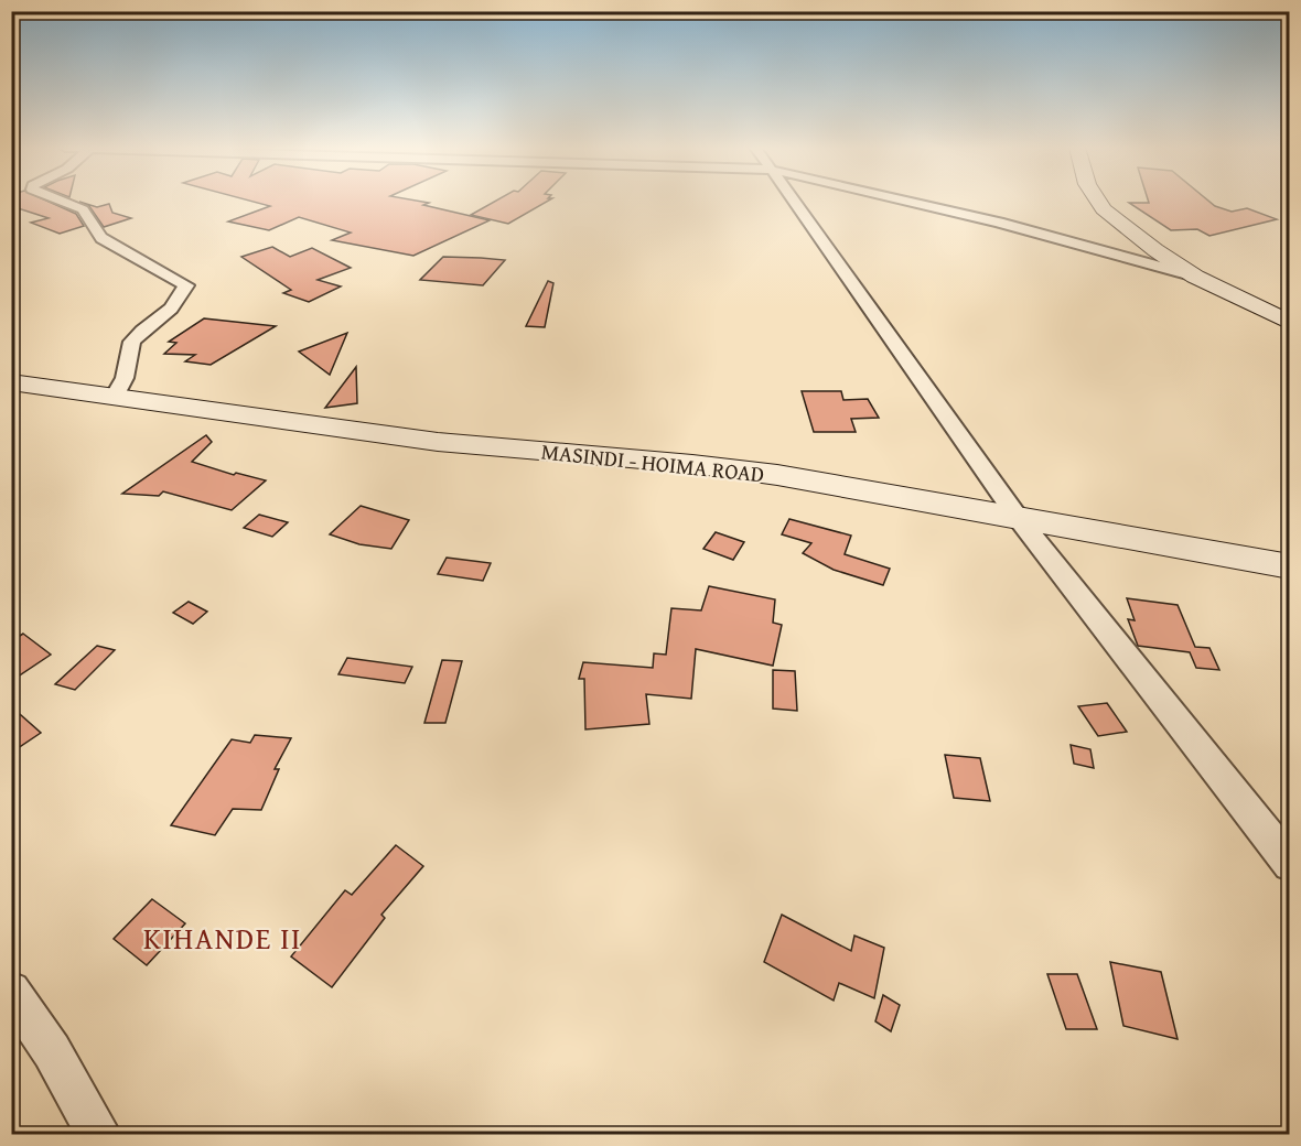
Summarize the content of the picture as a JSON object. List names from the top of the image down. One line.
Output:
{"streets":{"main road":["MASINDI - HOIMA ROAD"]},"districts":["KIHANDE II"]}
